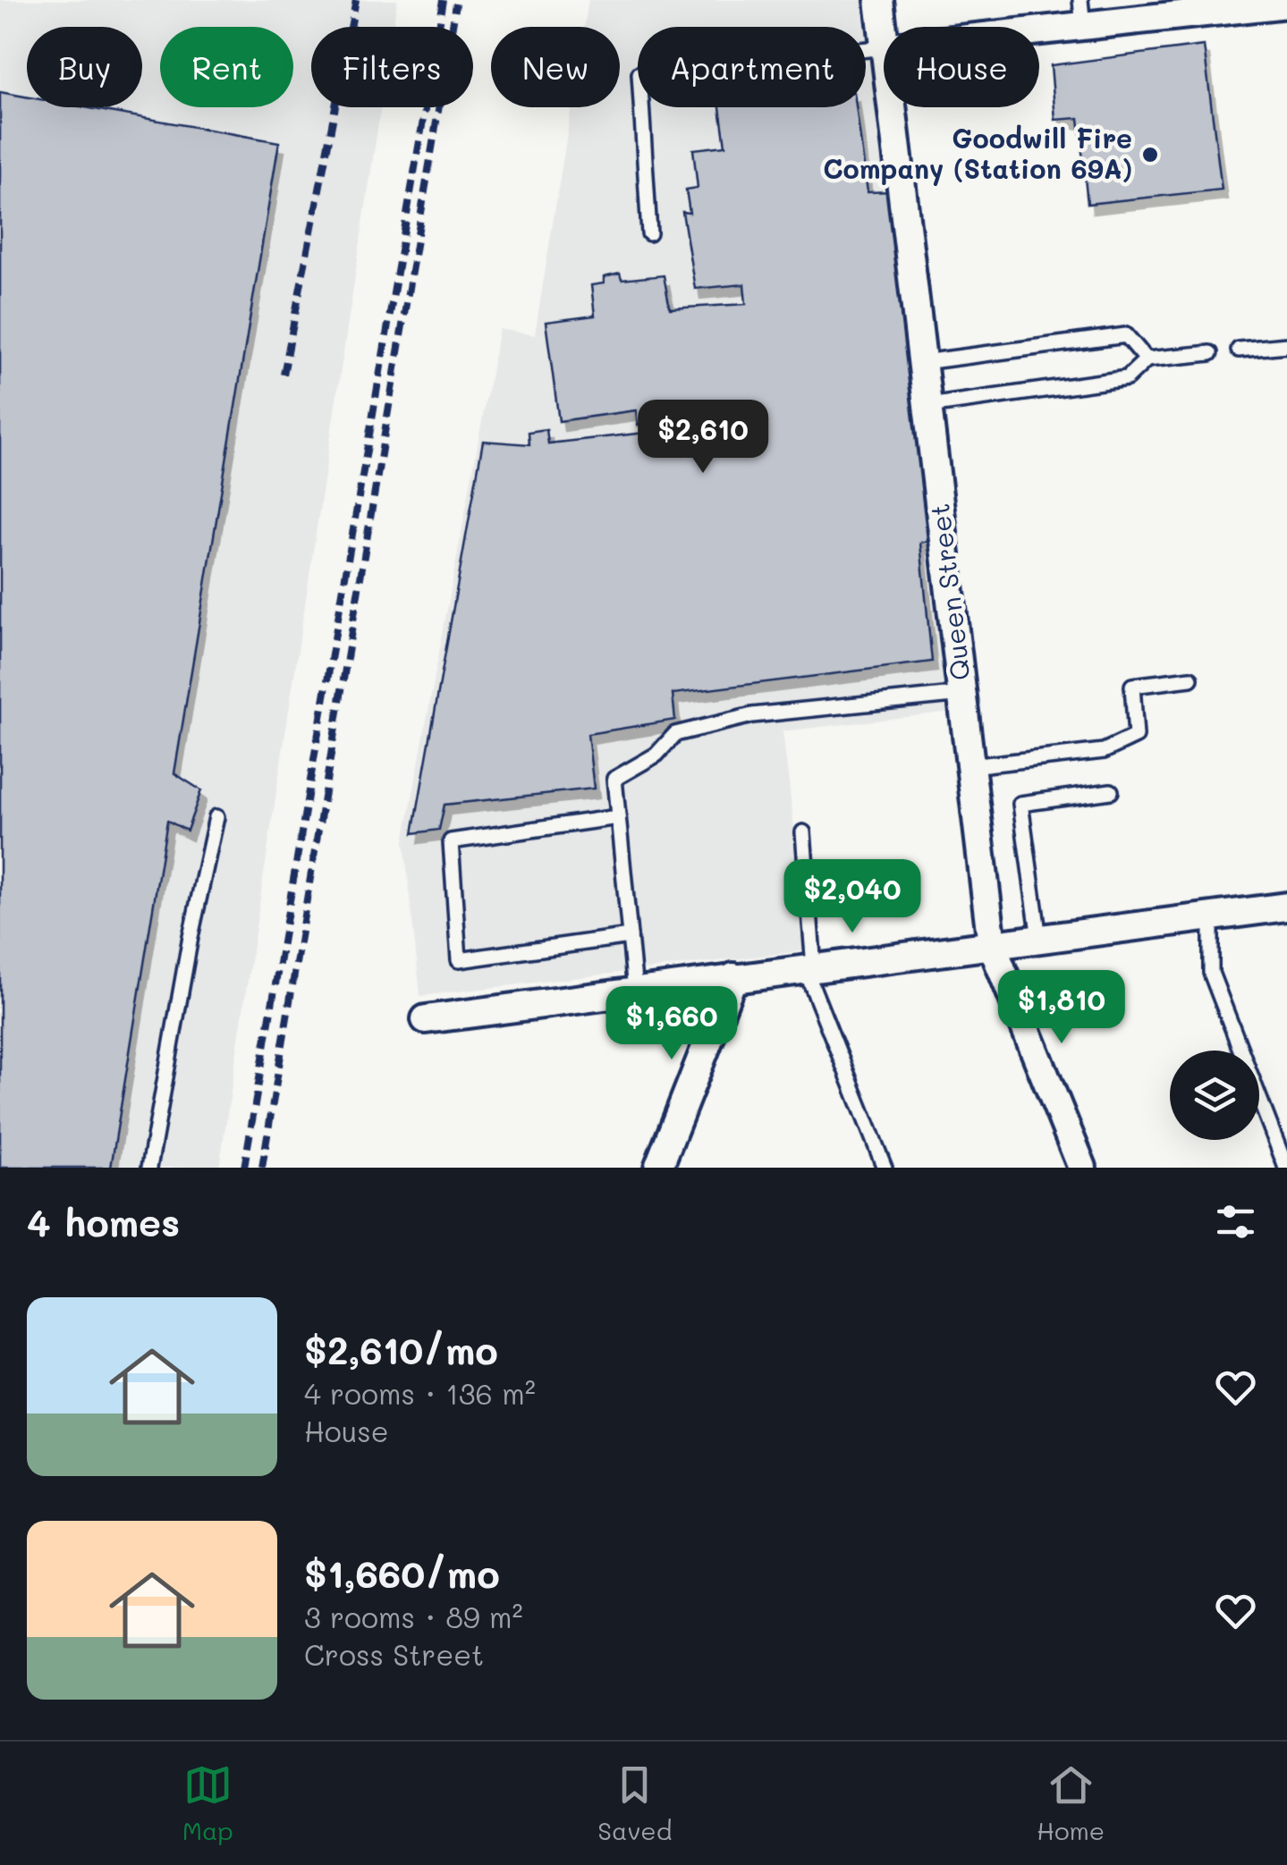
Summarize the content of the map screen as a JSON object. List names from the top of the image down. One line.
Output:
{"streets":{"street":["Queen Street"]},"places":["Goodwill Fire Company (Station 69A)"],"page":{"chip":["Buy","Rent","Filters","New","Apartment","House"],"price":["$2,610","$2,040","$1,810","$1,660"],"heading":"4 homes","list":[{"name":"$2,610/mo","note":"4 rooms · 136 m² · House"},{"name":"$1,660/mo","note":"3 rooms · 89 m² · Cross Street"}],"tabs":["Map","Saved","Home"]}}
